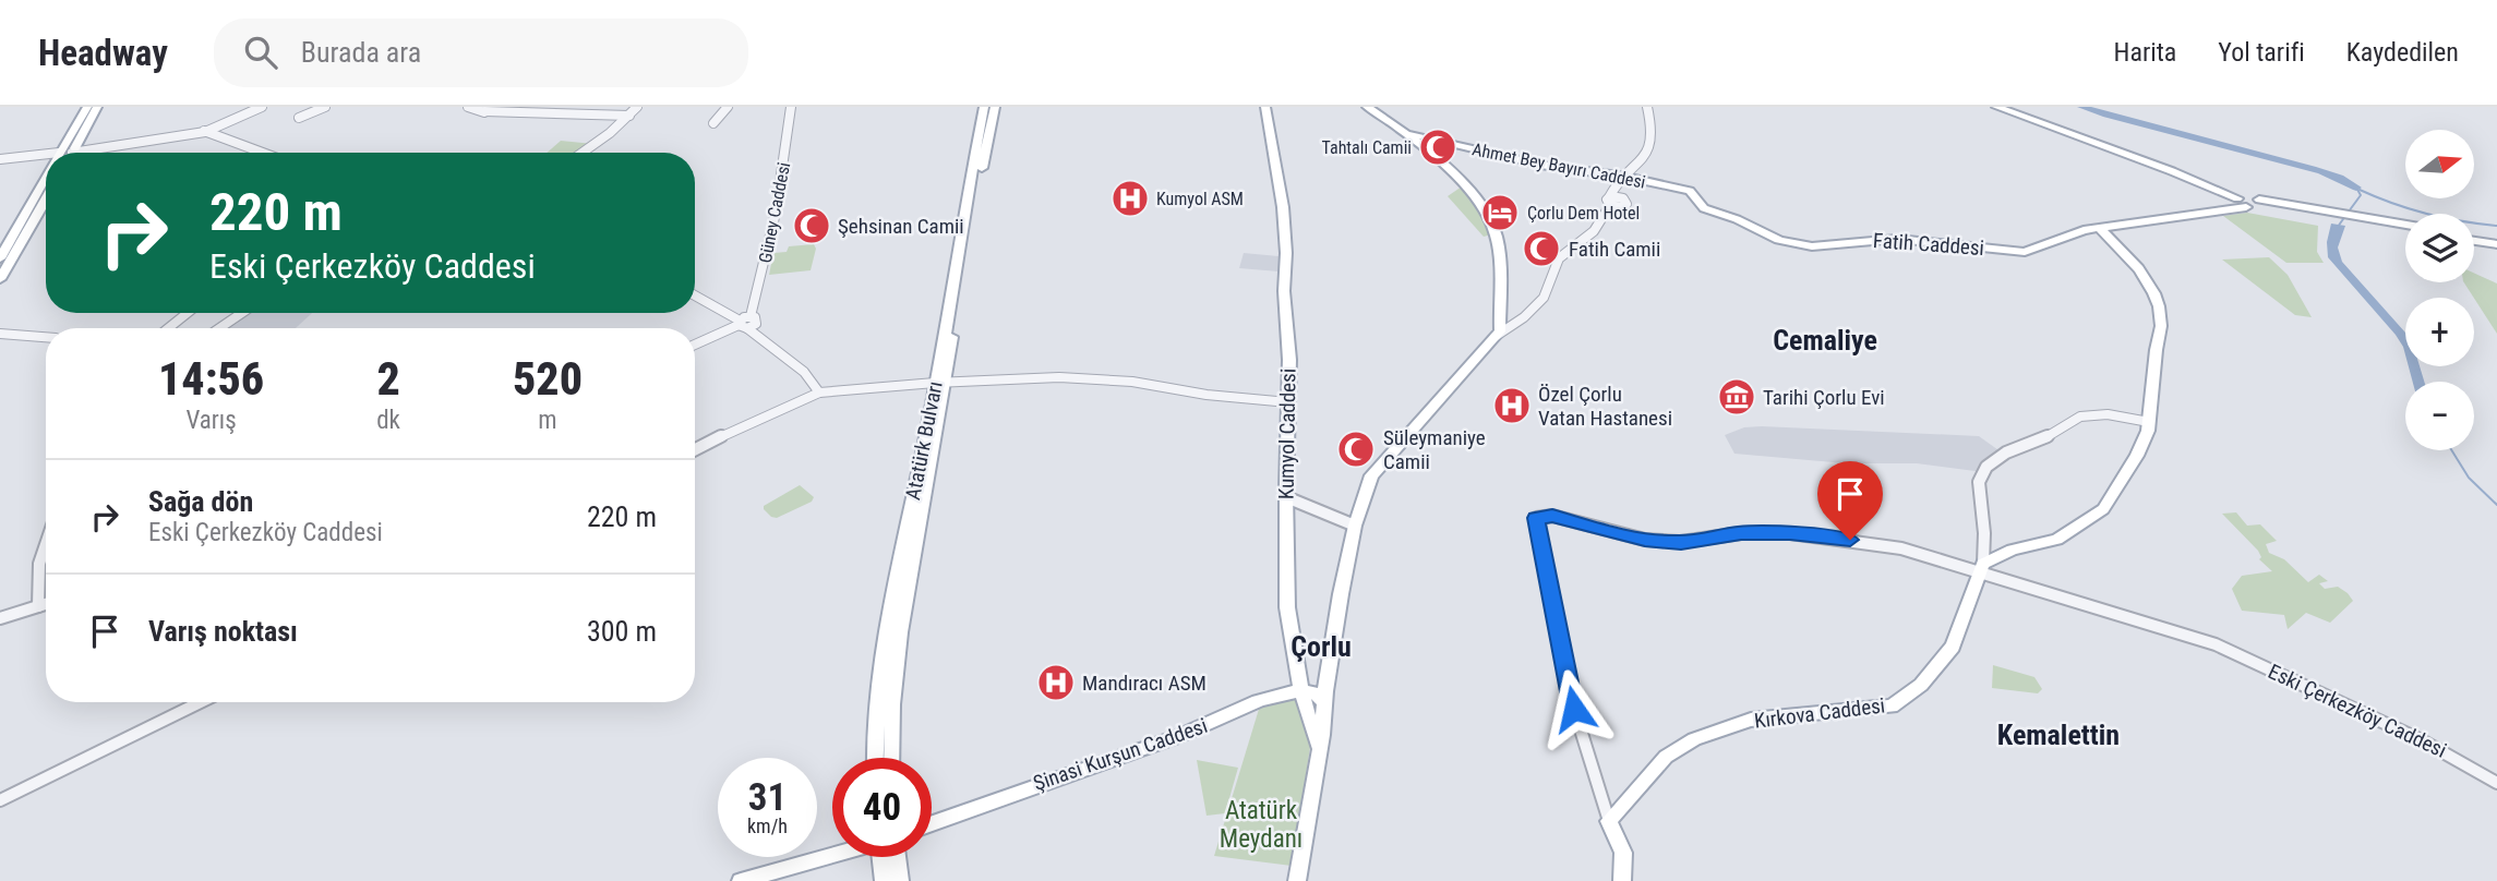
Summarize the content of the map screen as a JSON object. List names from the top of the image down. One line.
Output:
{"streets":{"main road":["Ahmet Bey Bayırı Caddesi","Fatih Caddesi","Kumyol Caddesi","Atatürk Bulvarı","Kırkova Caddesi","Şinasi Kurşun Caddesi"],"street":["Güney Caddesi","Eski Çerkezköy Caddesi"]},"crossings":[["Ahmet Bey Bayırı Caddesi","Fatih Caddesi"],["Kumyol Caddesi","Şinasi Kurşun Caddesi"],["Eski Çerkezköy Caddesi","Kırkova Caddesi"]],"districts":["Cemaliye","Çorlu","Kemalettin"],"parks":["Atatürk Meydanı"],"places":{"mosque":["Tahtalı Camii","Şehsinan Camii","Fatih Camii","Süleymaniye Camii"],"hospital":["Kumyol ASM","Özel Çorlu Vatan Hastanesi","Mandıracı ASM"],"hotel":["Çorlu Dem Hotel"],"museum":["Tarihi Çorlu Evi"]},"north":"right","page":{"header":"Headway","search":"Burada ara","nav":["Harita","Yol tarifi","Kaydedilen"],"map_buttons":["+","−"],"turn":["220 m","Eski Çerkezköy Caddesi"],"eta":["14:56","Varış","2","dk","520","m"],"list":[{"name":"Sağa dön","note":"Eski Çerkezköy Caddesi","value":"220 m"},{"name":"Varış noktası","value":"300 m"}],"speed":"31 km/h","limit":"40"}}
